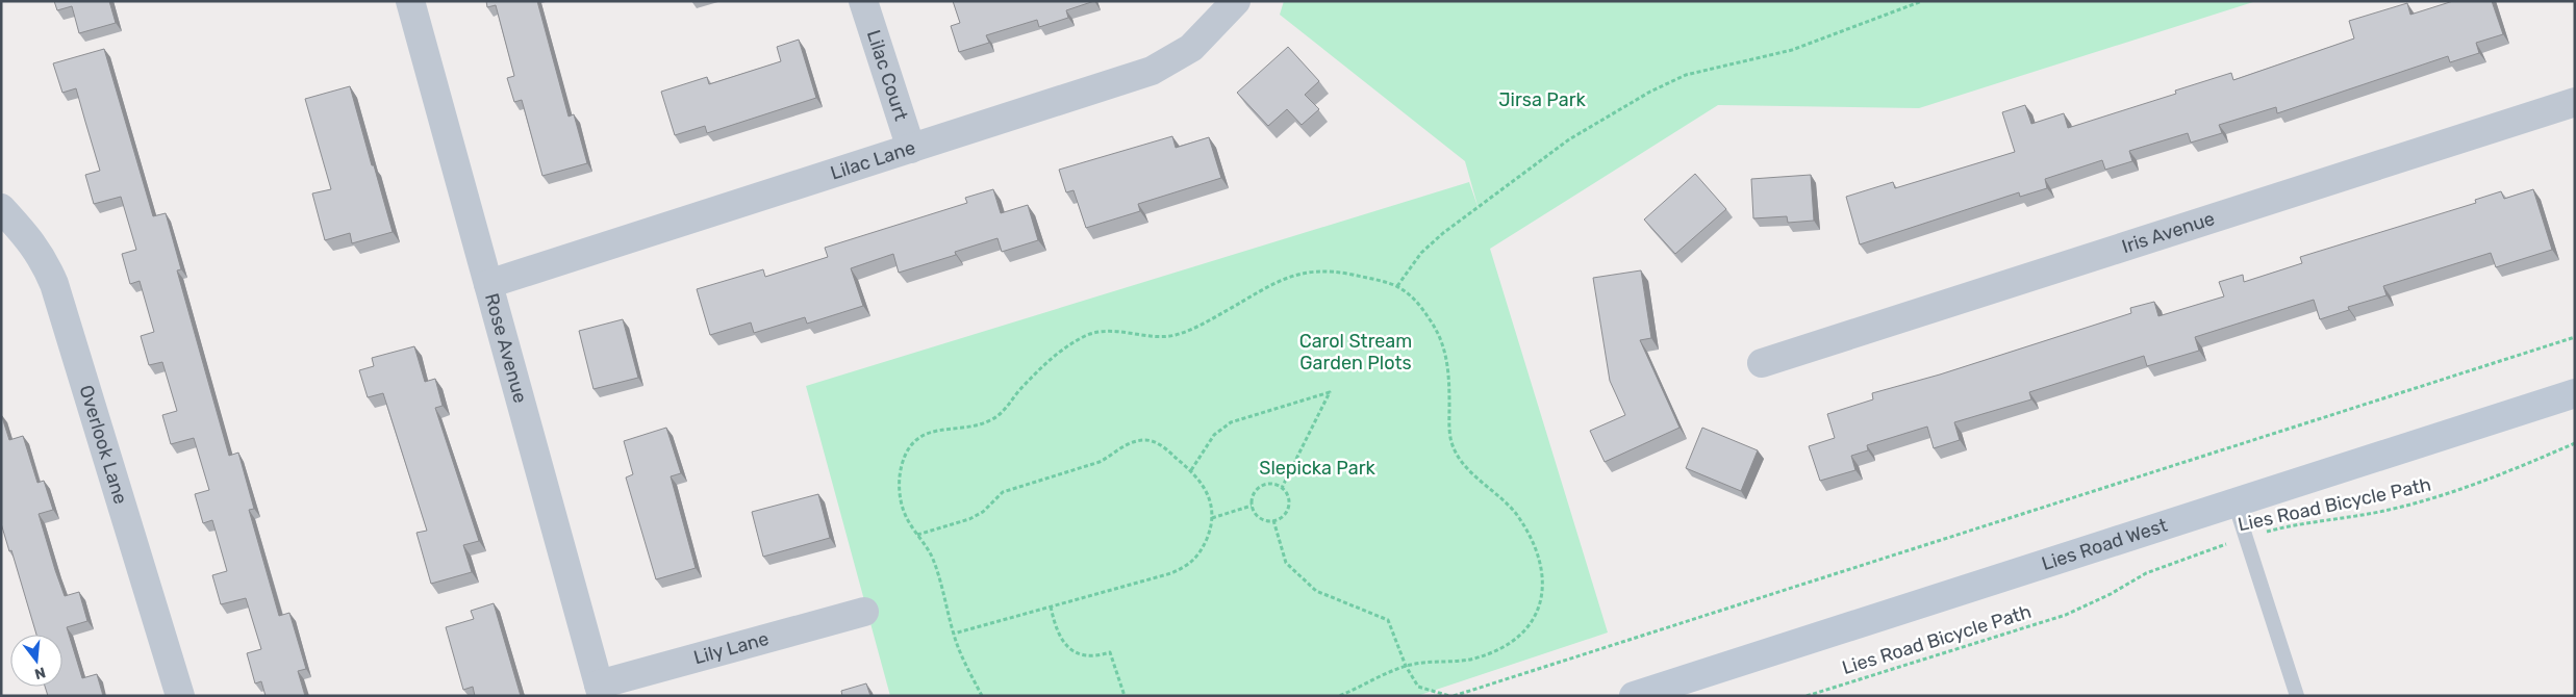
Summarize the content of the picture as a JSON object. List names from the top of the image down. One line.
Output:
{"streets":{"street":["Lilac Court","Lilac Lane","Iris Avenue","Rose Avenue","Overlook Lane","Lies Road West","Lily Lane"],"path":["Lies Road Bicycle Path"]},"crossings":[["Lilac Court","Lilac Lane"],["Lilac Lane","Rose Avenue"],["Rose Avenue","Lily Lane"]],"parks":["Jirsa Park","Carol Stream Garden Plots","Slepicka Park"],"north":"bottom"}
